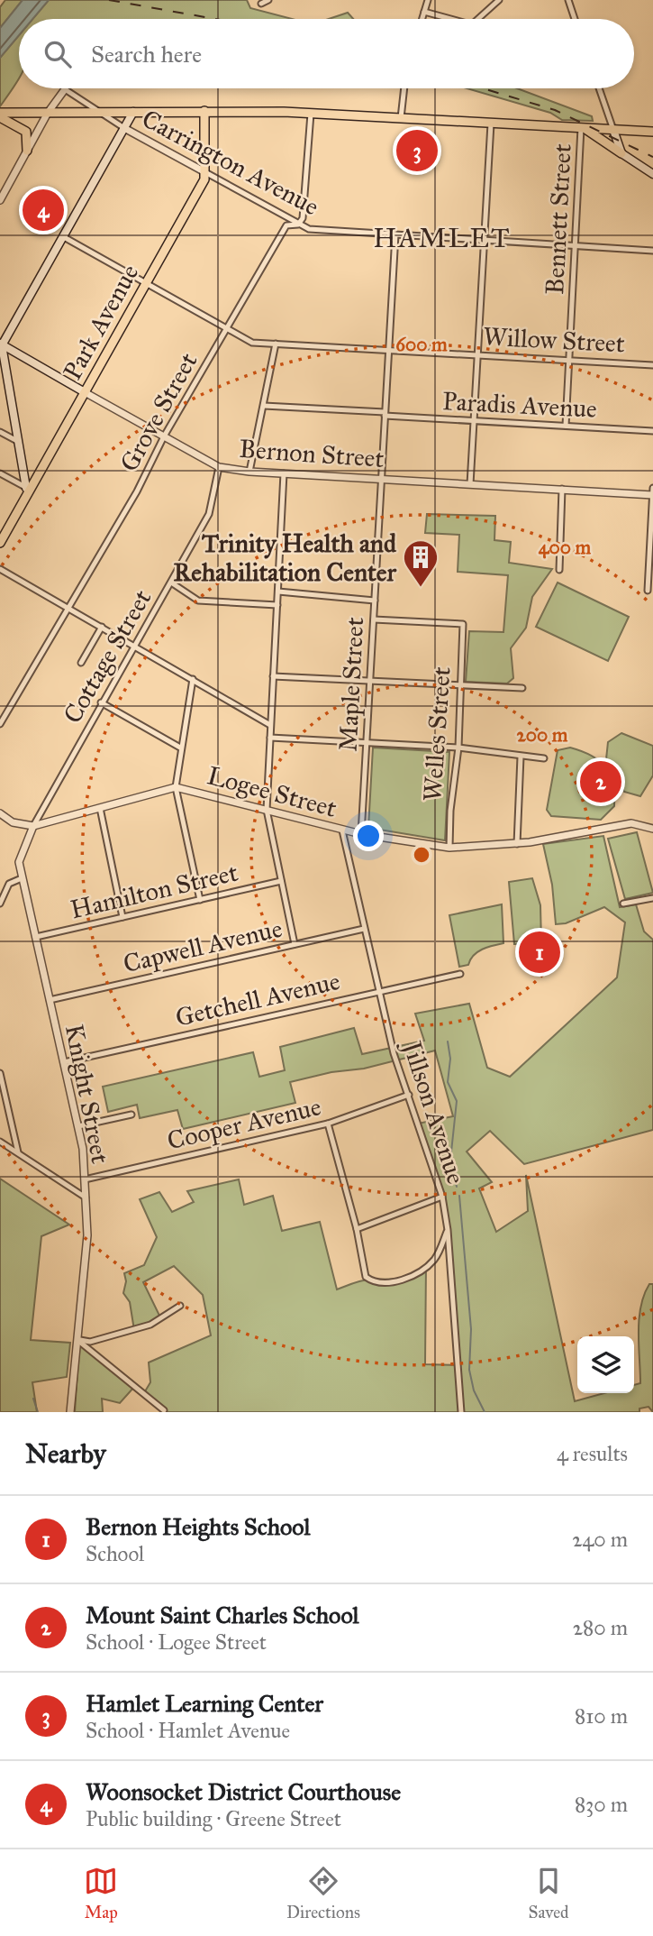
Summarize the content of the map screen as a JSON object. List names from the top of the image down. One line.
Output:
{"streets":{"main road":["Park Avenue","Bernon Street"],"street":["Carrington Avenue","Bennett Street","Willow Street","Paradis Avenue","Grove Street","Cottage Street","Maple Street","Welles Street","Logee Street","Hamilton Street","Capwell Avenue","Getchell Avenue","Knight Street","Jillson Avenue","Cooper Avenue"]},"crossings":[["Carrington Avenue","Bennett Street"],["Carrington Avenue","Park Avenue"],["Carrington Avenue","Grove Street"],["Carrington Avenue","Maple Street"],["Bennett Street","Willow Street"],["Bennett Street","Paradis Avenue"],["Park Avenue","Willow Street"],["Park Avenue","Bernon Street"],["Willow Street","Grove Street"],["Willow Street","Maple Street"],["Paradis Avenue","Maple Street"],["Grove Street","Bernon Street"],["Bernon Street","Cottage Street"],["Bernon Street","Maple Street"],["Cottage Street","Logee Street"],["Cottage Street","Knight Street"],["Maple Street","Welles Street"],["Maple Street","Logee Street"],["Welles Street","Logee Street"],["Logee Street","Jillson Avenue"],["Hamilton Street","Knight Street"],["Capwell Avenue","Knight Street"],["Capwell Avenue","Jillson Avenue"],["Getchell Avenue","Knight Street"],["Getchell Avenue","Jillson Avenue"],["Knight Street","Cooper Avenue"],["Jillson Avenue","Cooper Avenue"]],"districts":["HAMLET"],"places":{"building":["Trinity Health and Rehabilitation Center"]},"page":{"search":"Search here","pins":["3","4","2","1"],"heading":["Nearby","4 results"],"list":[{"mark":"1","name":"Bernon Heights School","note":"School","value":"240 m"},{"mark":"2","name":"Mount Saint Charles School","note":"School · Logee Street","value":"280 m"},{"mark":"3","name":"Hamlet Learning Center","note":"School · Hamlet Avenue","value":"810 m"},{"mark":"4","name":"Woonsocket District Courthouse","note":"Public building · Greene Street","value":"830 m"}],"nav":["Map","Directions","Saved"]},"rings":["600 m","400 m","200 m"]}
